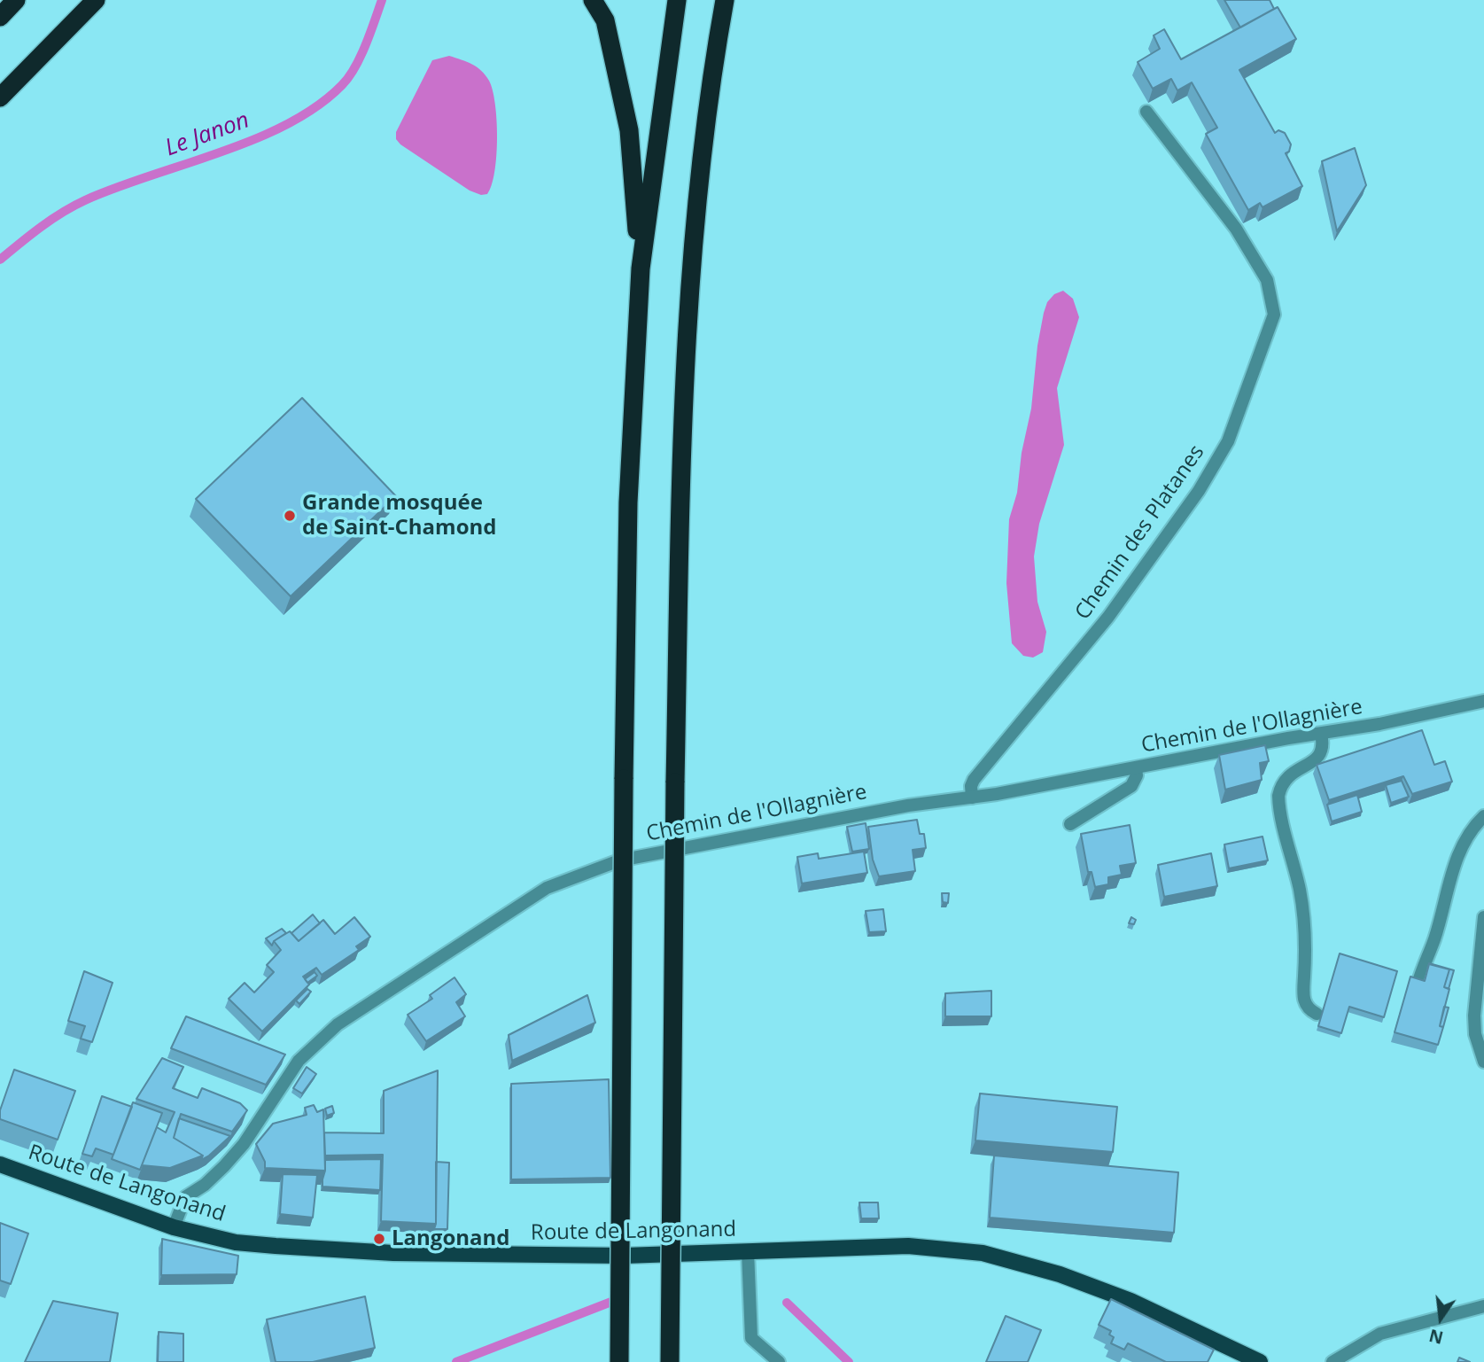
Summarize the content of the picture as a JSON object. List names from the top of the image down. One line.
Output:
{"streets":{"main road":["Route de Langonand"],"street":["Chemin des Platanes","Chemin de l'Ollagnière"]},"crossings":[["Chemin des Platanes","Chemin de l'Ollagnière"],["Chemin de l'Ollagnière","Route de Langonand"]],"water":["Le Janon"],"places":["Grande mosquée de Saint-Chamond","Langonand"],"north":"bottom"}
